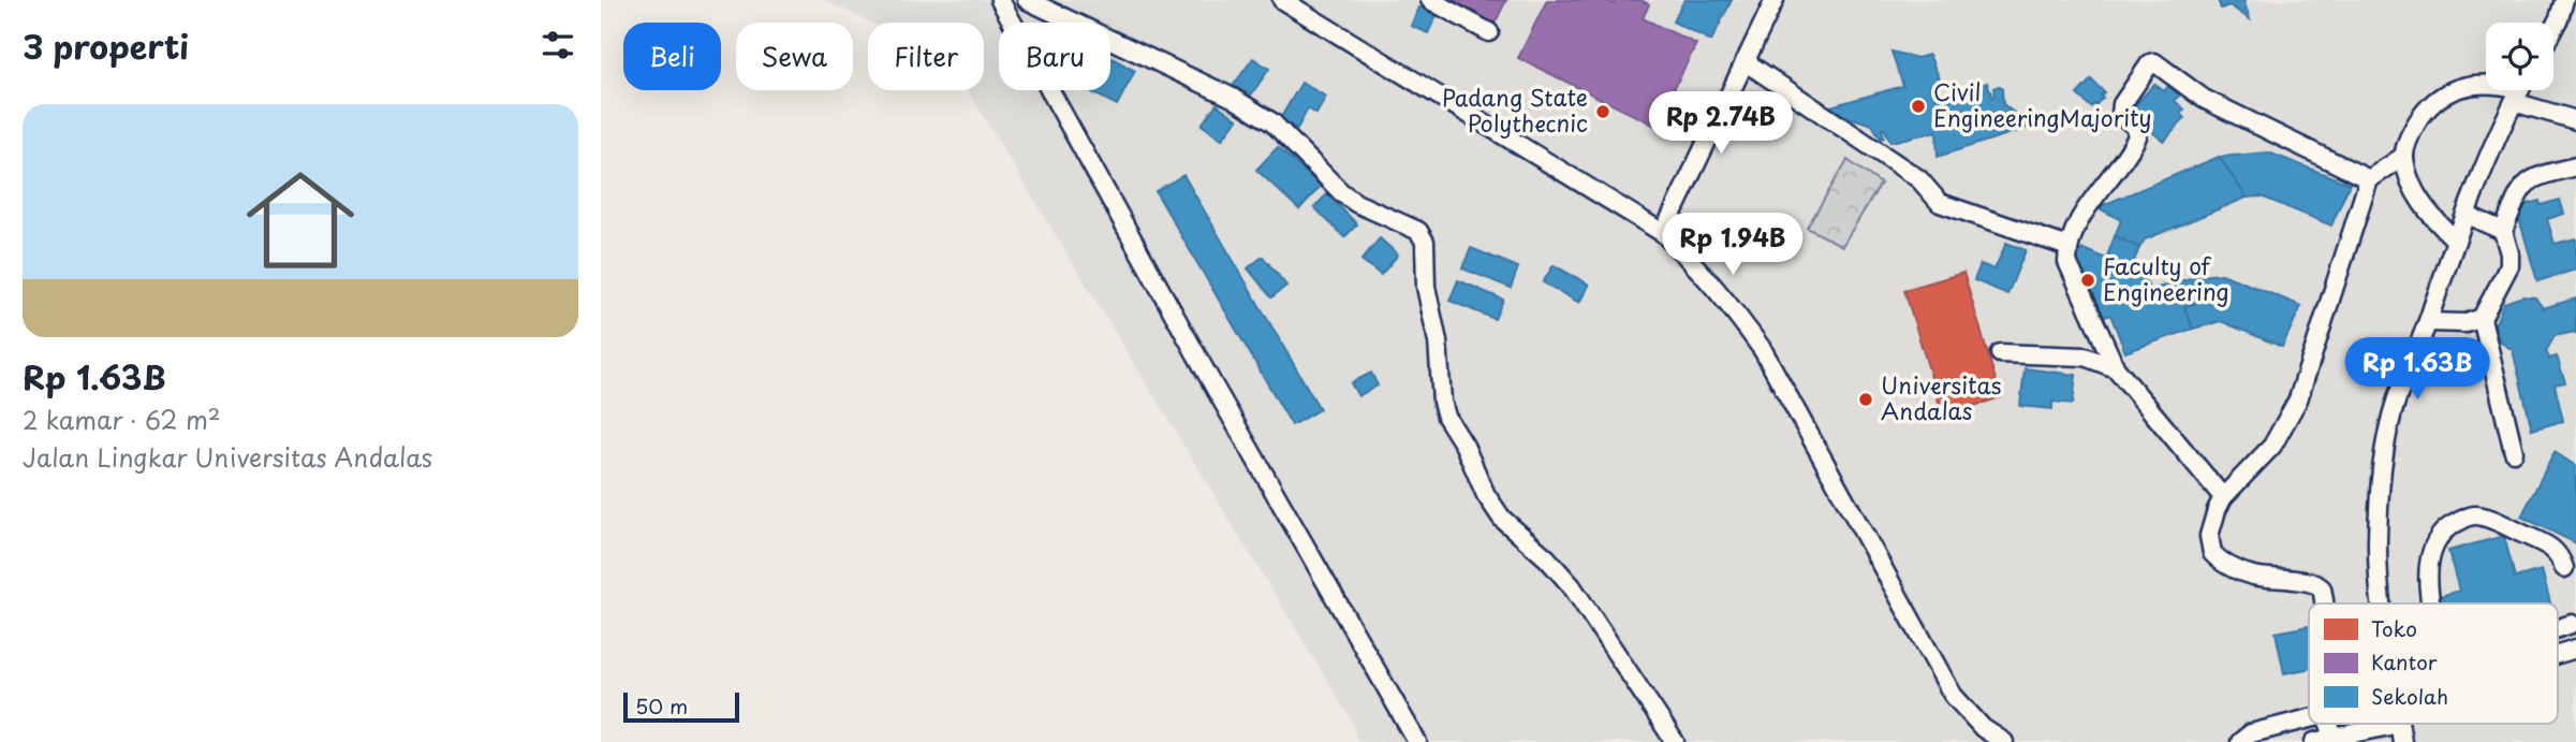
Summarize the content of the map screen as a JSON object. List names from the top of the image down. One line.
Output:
{"places":["Civil EngineeringMajority","Padang State Polythecnic","Faculty of Engineering","Universitas Andalas"],"legend":["Toko","Kantor","Sekolah"],"scale_bar":"50 m","page":{"heading":"3 properti","chip":["Beli","Sewa","Filter","Baru"],"list":[{"name":"Rp 1.63B","note":"2 kamar · 62 m² · Jalan Lingkar Universitas Andalas"}],"price":["Rp 2.74B","Rp 1.94B","Rp 1.63B"],"scale":"50 m"}}
